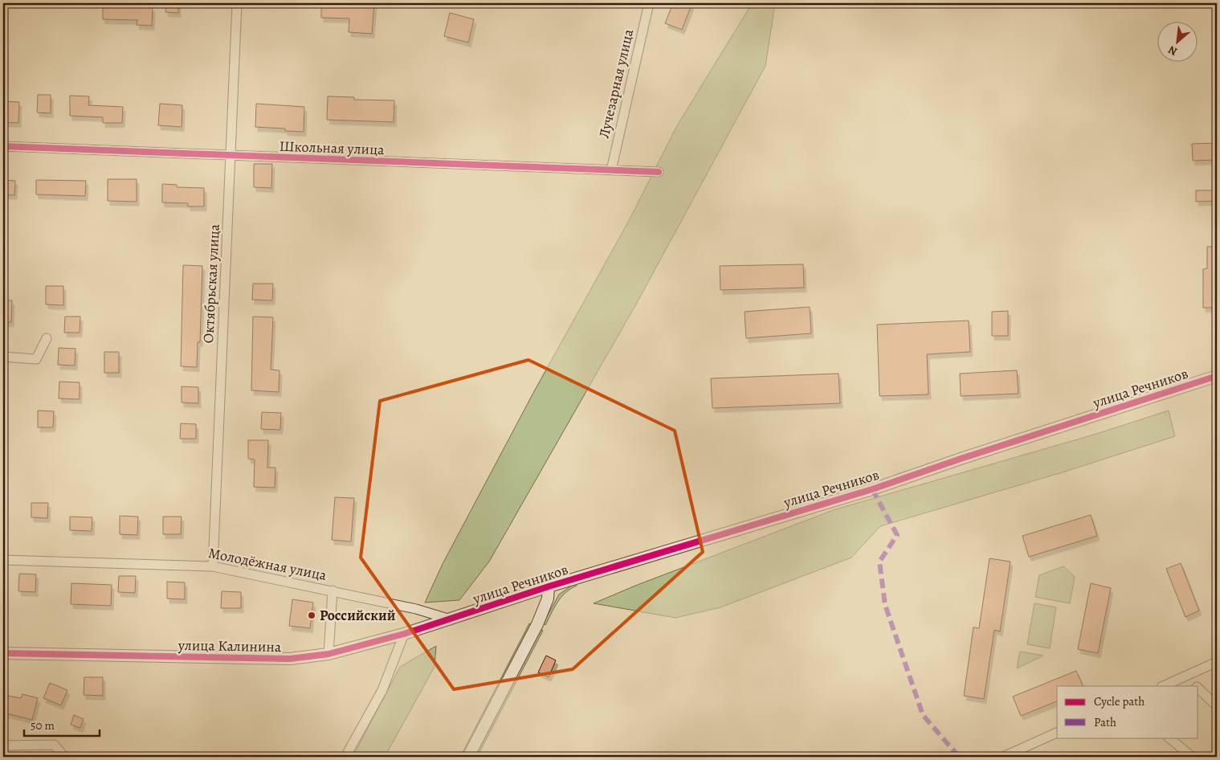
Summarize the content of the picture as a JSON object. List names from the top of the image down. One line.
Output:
{"streets":{"street":["Лучезарная улица","Школьная улица","Октябрьская улица","улица Речников","Молодёжная улица","улица Калинина"]},"crossings":[["Лучезарная улица","Школьная улица"],["Школьная улица","Октябрьская улица"],["Октябрьская улица","Молодёжная улица"],["улица Речников","Молодёжная улица"],["улица Речников","улица Калинина"],["Молодёжная улица","улица Калинина"]],"places":["Российский"],"legend":["Cycle path","Path"],"scale_bar":"50 m","north":"bottom left"}
